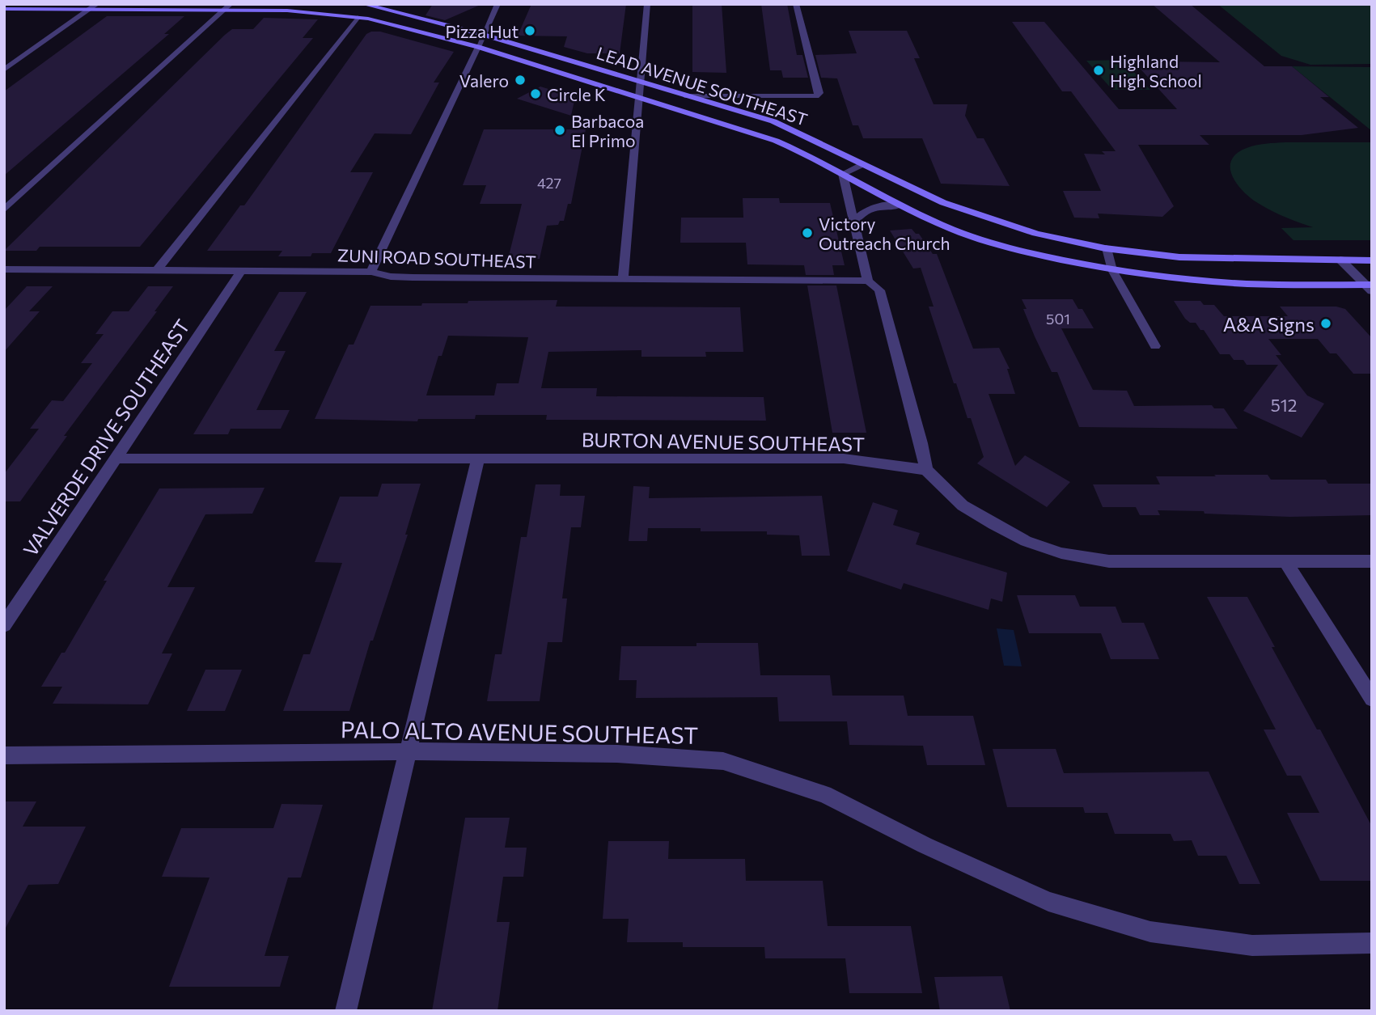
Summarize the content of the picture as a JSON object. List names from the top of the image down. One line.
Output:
{"streets":{"main road":["LEAD AVENUE SOUTHEAST"],"street":["ZUNI ROAD SOUTHEAST","VALVERDE DRIVE SOUTHEAST","BURTON AVENUE SOUTHEAST","PALO ALTO AVENUE SOUTHEAST"]},"crossings":[["ZUNI ROAD SOUTHEAST","VALVERDE DRIVE SOUTHEAST"],["VALVERDE DRIVE SOUTHEAST","BURTON AVENUE SOUTHEAST"]],"places":["Pizza Hut","Highland High School","Valero","Circle K","Barbacoa El Primo","Victory Outreach Church","A&A Signs"],"house_numbers":["427","501","512"]}
